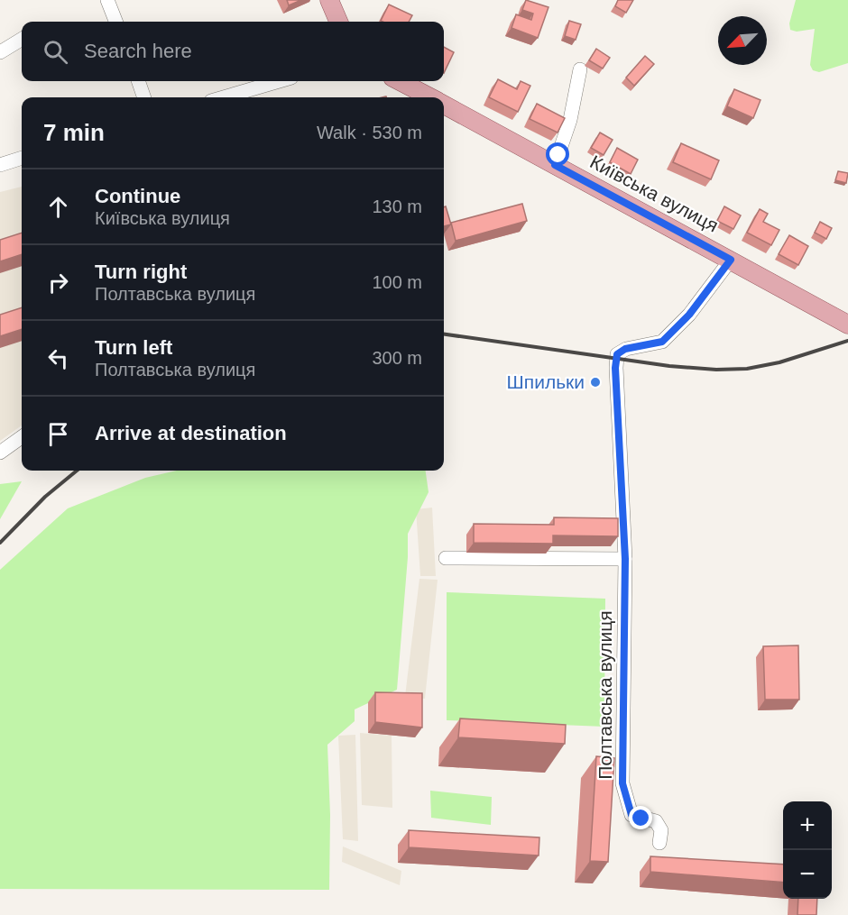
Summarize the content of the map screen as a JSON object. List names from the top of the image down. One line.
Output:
{"streets":{"main road":["Київська вулиця"],"street":["Полтавська вулиця"]},"crossings":[["Київська вулиця","Полтавська вулиця"]],"places":["Шпильки"],"north":"bottom left","page":{"search":"Search here","heading":["7 min","Walk · 530 m"],"list":[["Continue","Київська вулиця","130 m"],["Turn right","Полтавська вулиця","100 m"],["Turn left","Полтавська вулиця","300 m"],"Arrive at destination"],"map_buttons":["+","−"]}}
